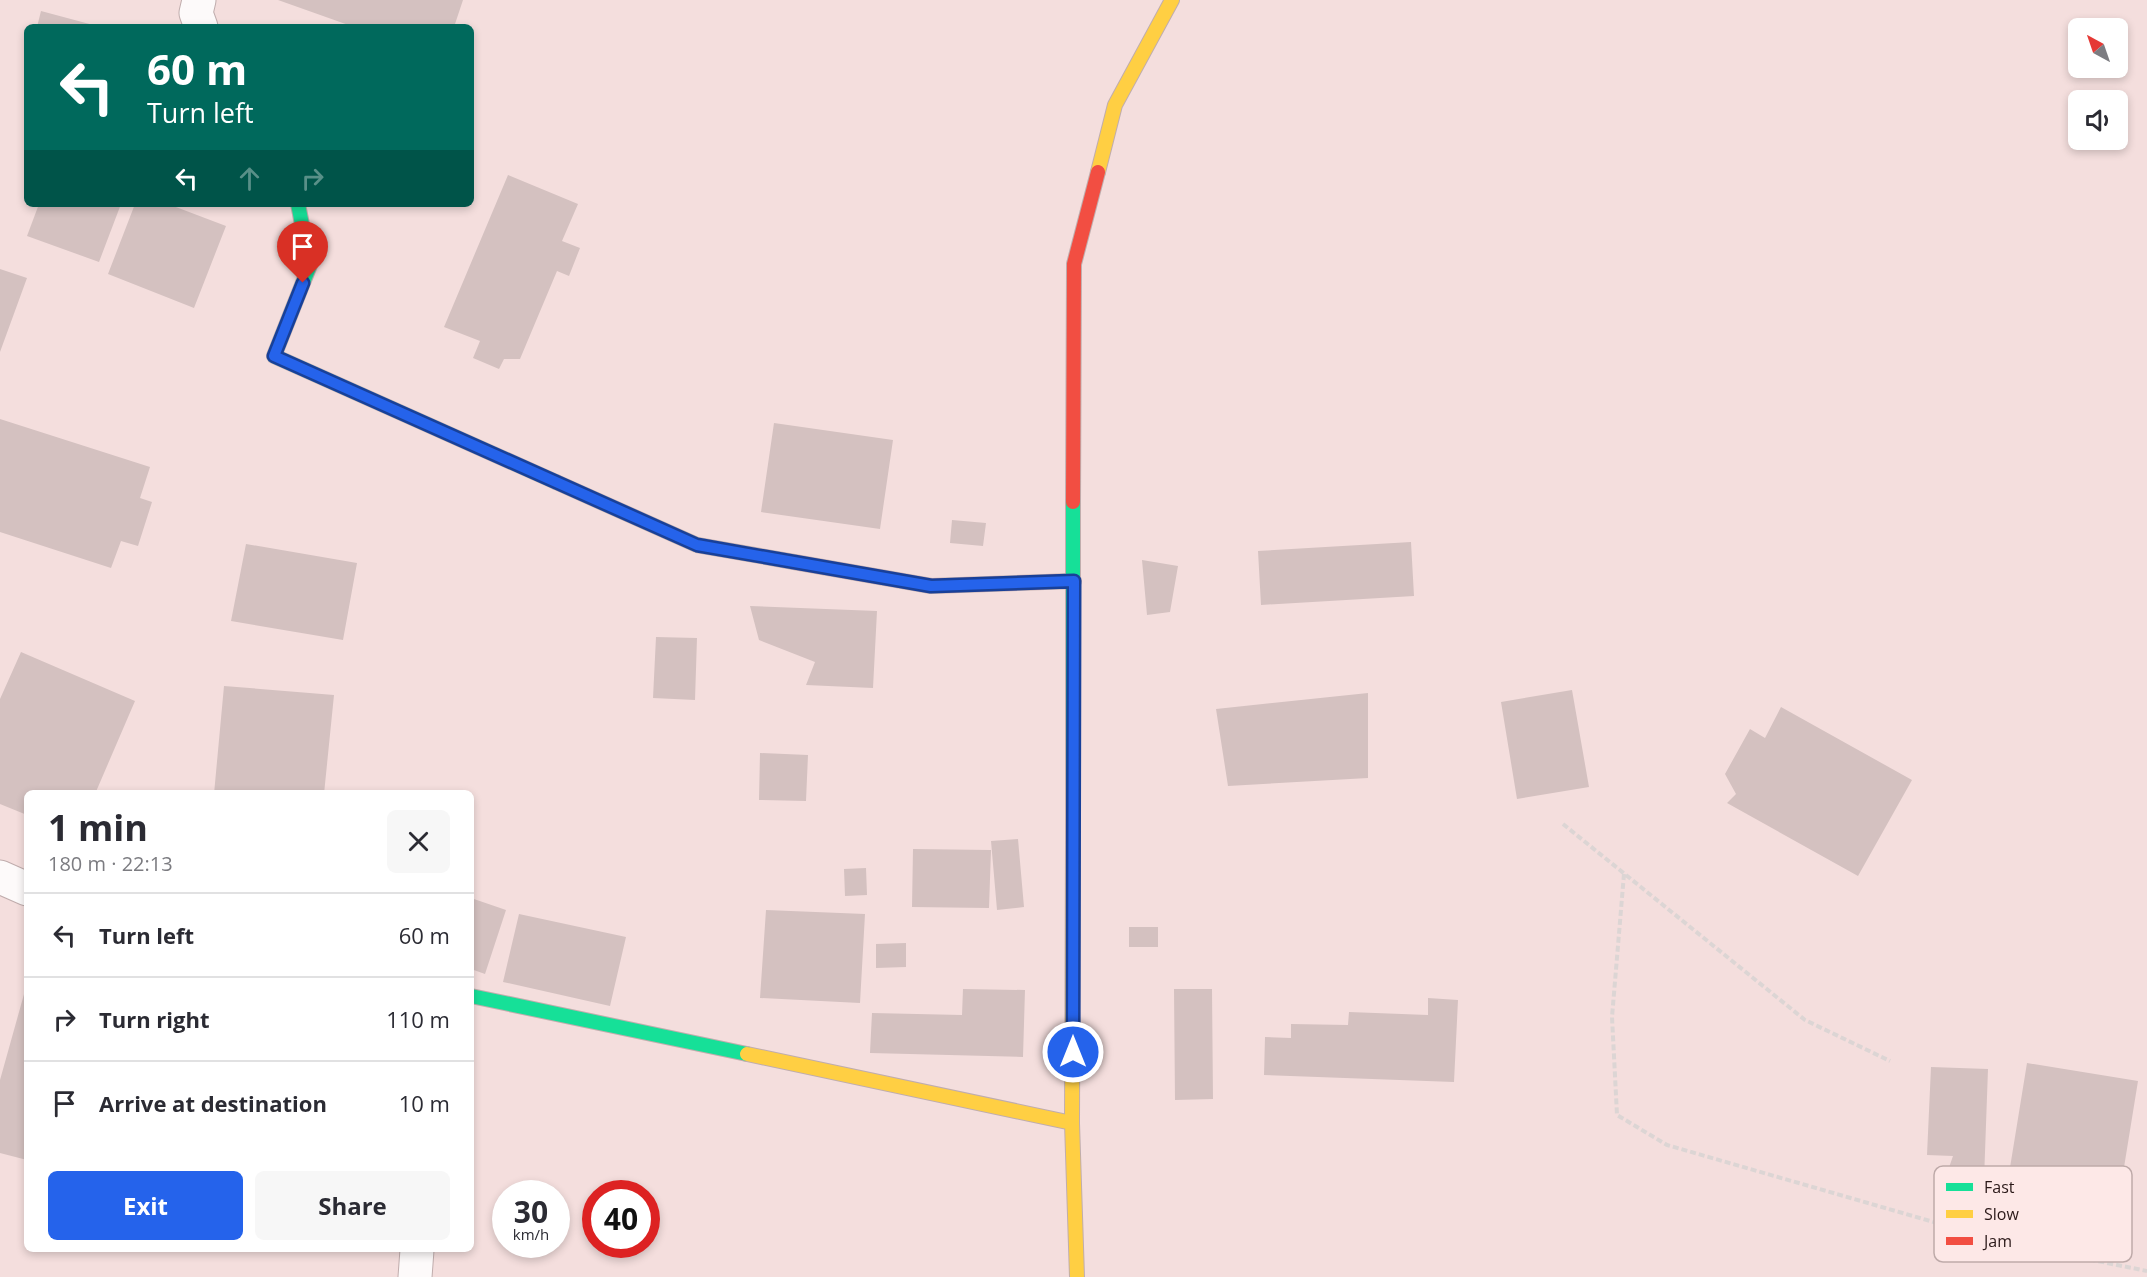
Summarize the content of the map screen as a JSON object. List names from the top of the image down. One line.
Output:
{"legend":["Fast","Slow","Jam"],"north":"top left","page":{"turn":["60 m","Turn left"],"heading":["1 min","180 m · 22:13"],"list":[{"name":"Turn left","value":"60 m"},{"name":"Turn right","value":"110 m"},{"name":"Arrive at destination","value":"10 m"}],"buttons":["Exit","Share"],"speed":"30 km/h","limit":"40"}}
